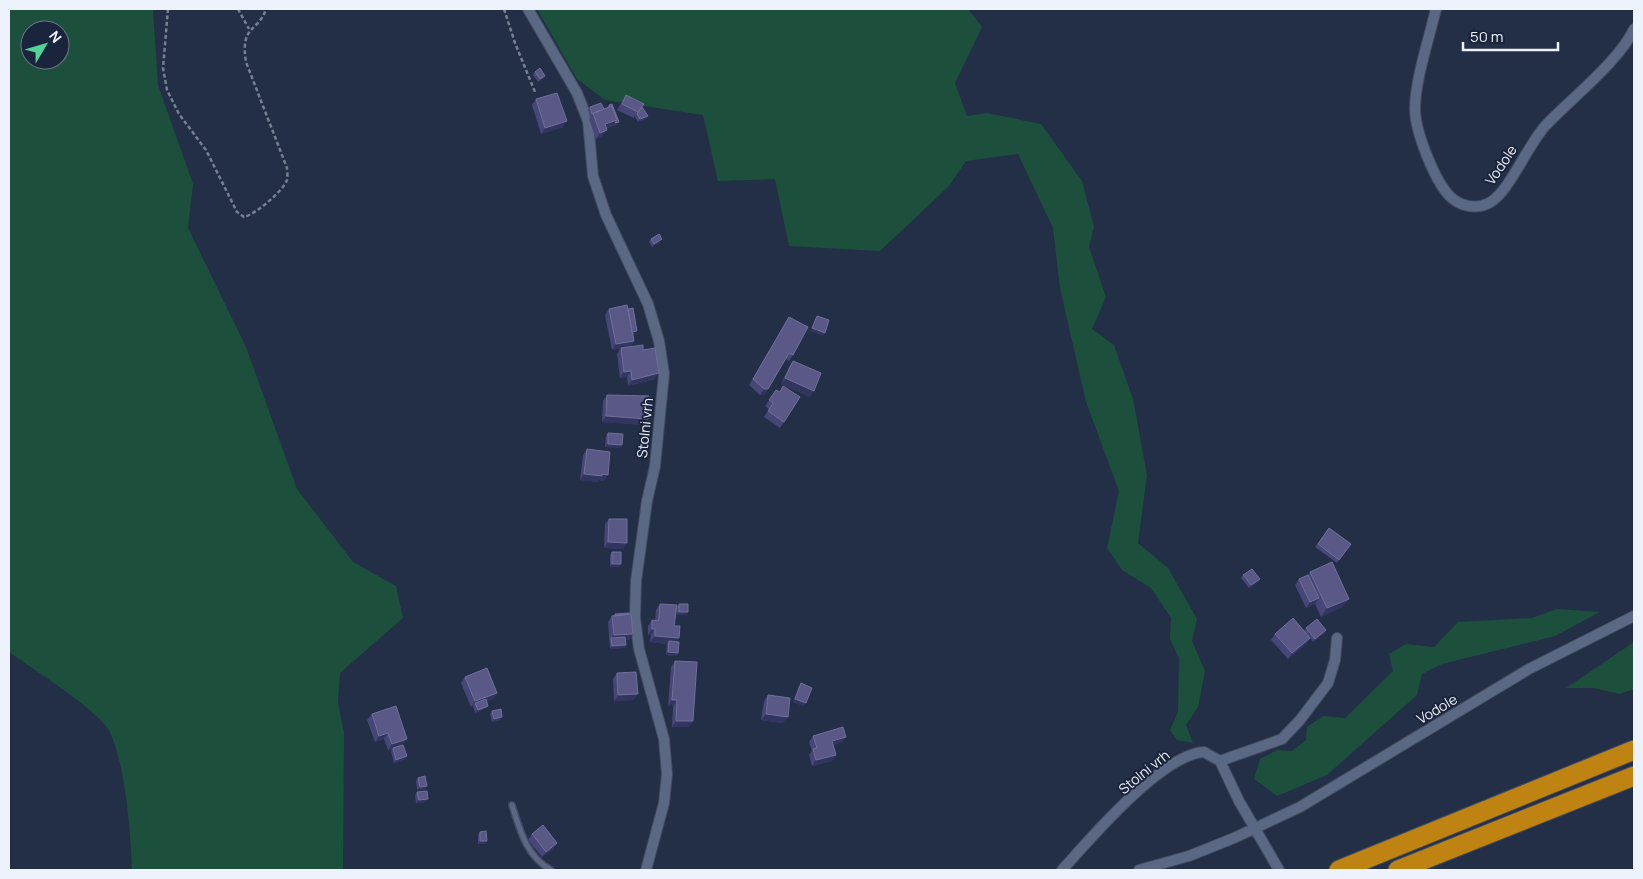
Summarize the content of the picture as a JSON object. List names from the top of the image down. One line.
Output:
{"streets":{"street":["Vodole","Stolni vrh"]},"scale_bar":"50 m","north":"top right"}
